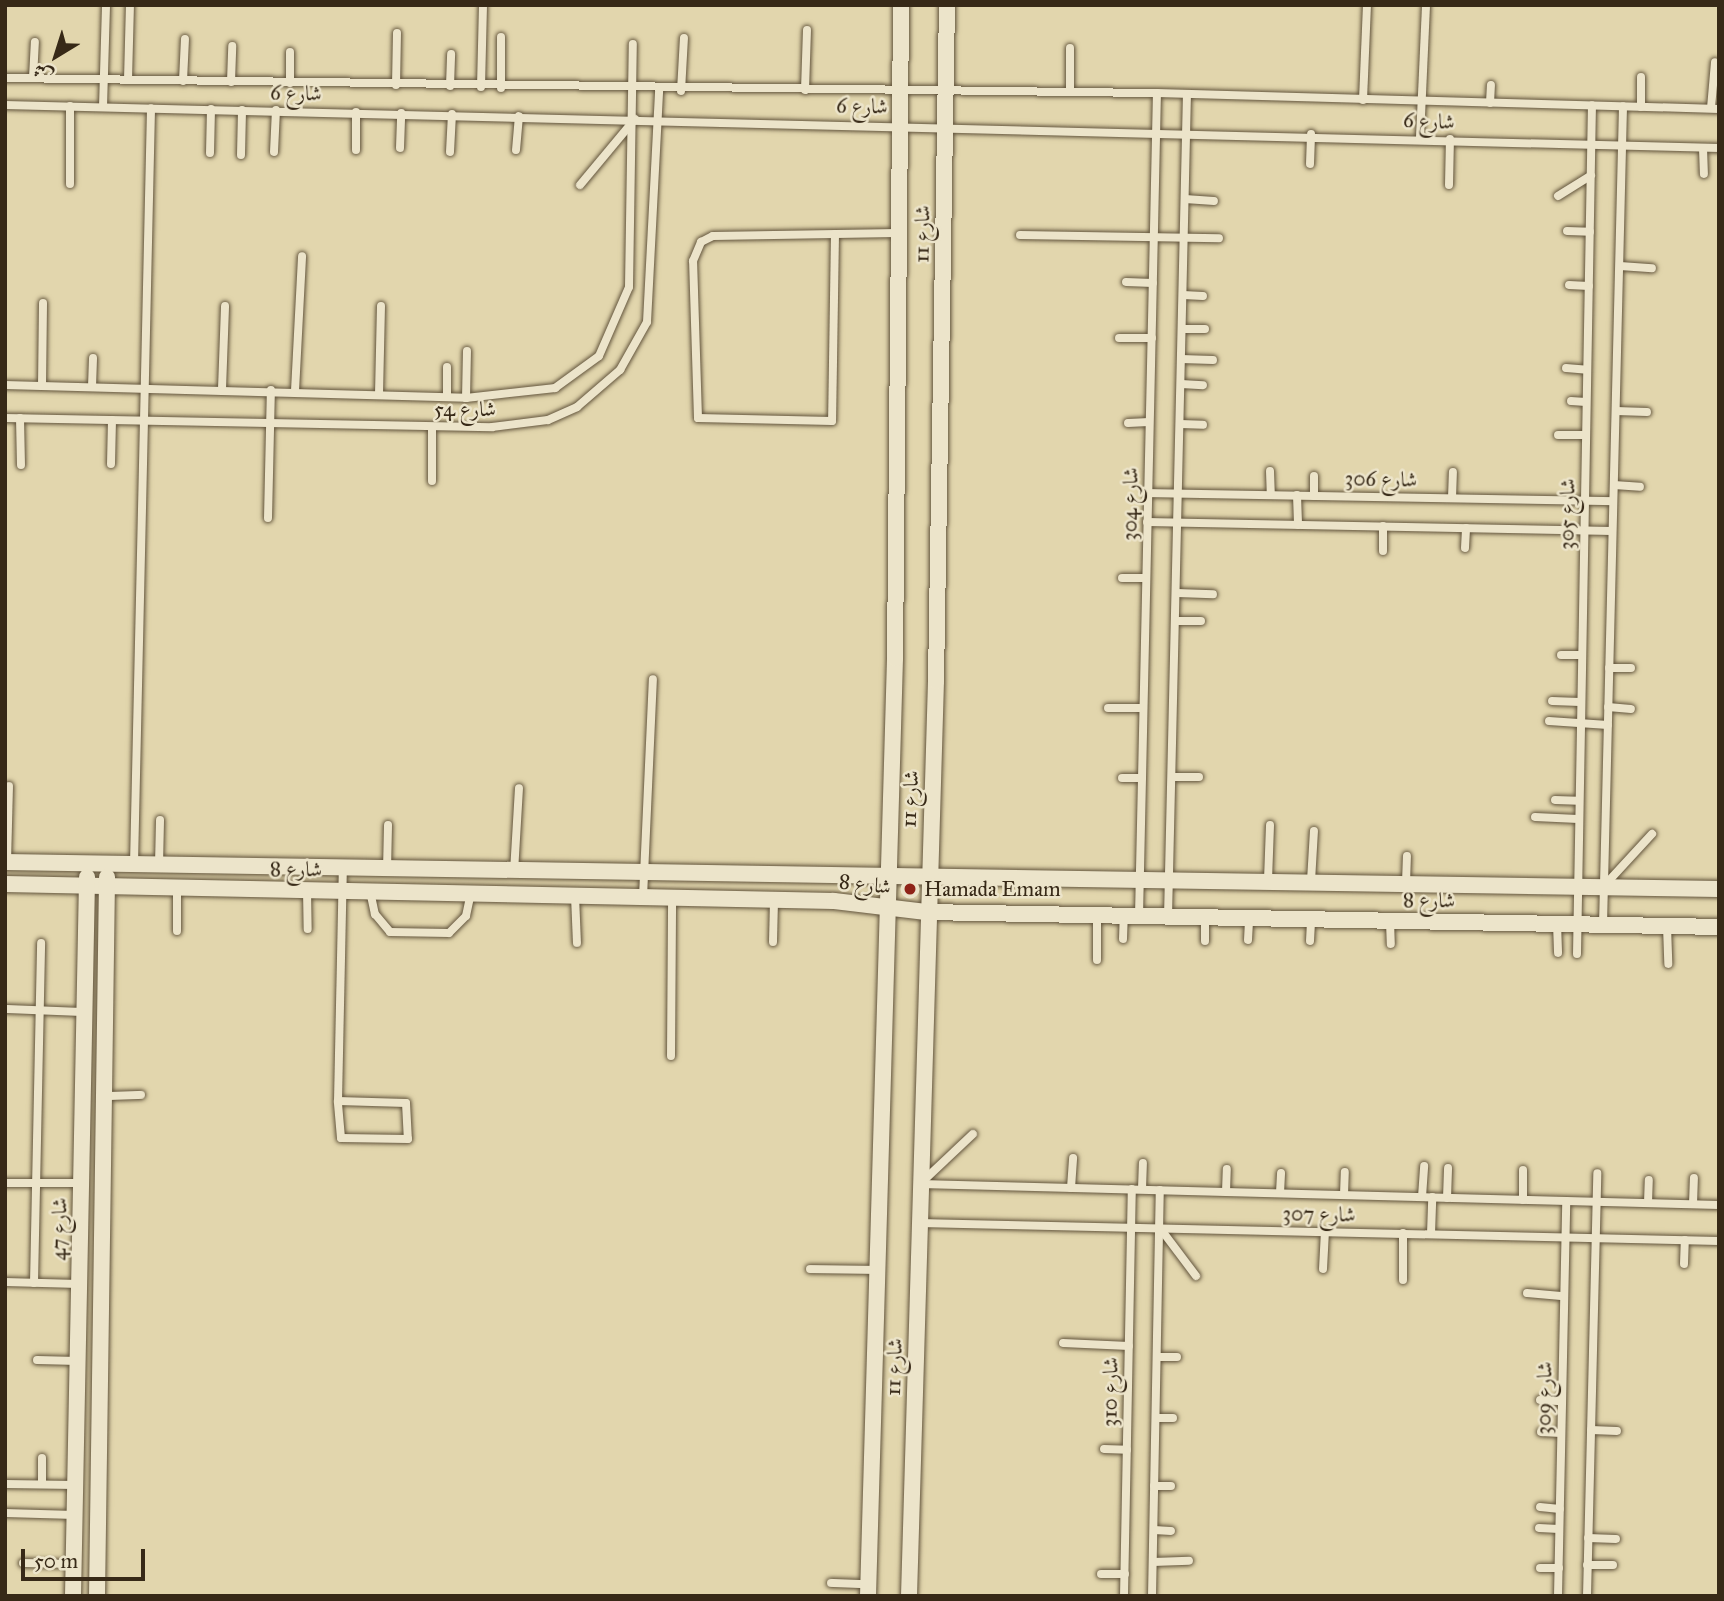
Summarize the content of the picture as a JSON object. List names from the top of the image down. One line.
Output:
{"streets":{"street":["شارع 11","شارع 8","شارع 47"],"lane":["شارع 6","شارع 54","شارع 306","شارع 304","شارع 305","شارع 307","شارع 310","شارع 309"]},"crossings":[["شارع 6","شارع 11"],["شارع 6","شارع 54"],["شارع 6","شارع 304"],["شارع 6","شارع 305"],["شارع 11","شارع 8"],["شارع 11","شارع 307"],["شارع 306","شارع 304"],["شارع 306","شارع 305"],["شارع 304","شارع 8"],["شارع 305","شارع 8"],["شارع 8","شارع 47"],["شارع 307","شارع 310"],["شارع 307","شارع 309"]],"places":["Hamada Emam"],"scale_bar":"50 m","north":"bottom left"}
